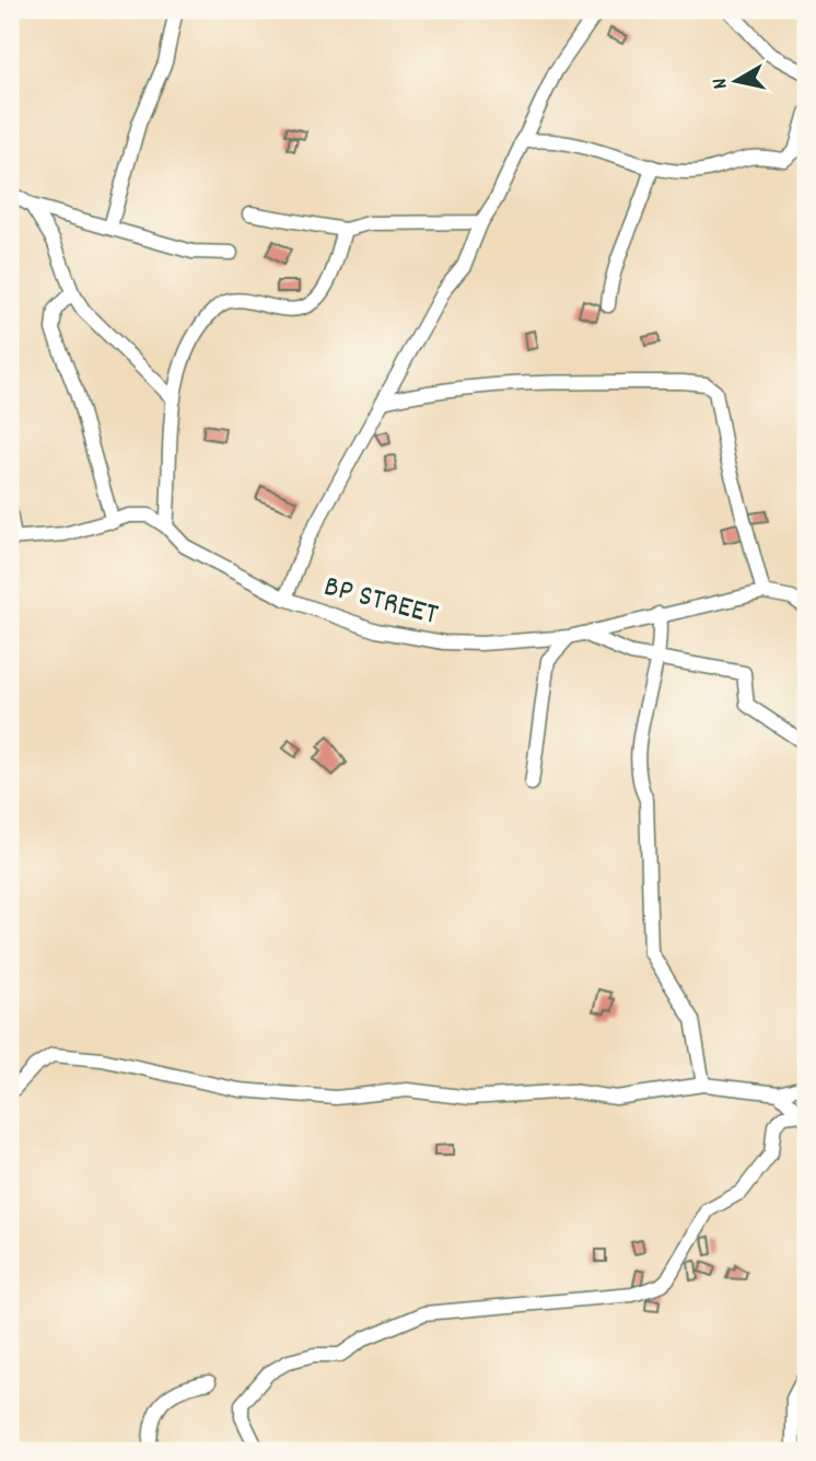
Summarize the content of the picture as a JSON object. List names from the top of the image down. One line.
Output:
{"streets":{"street":["BP STREET"]},"north":"left"}
